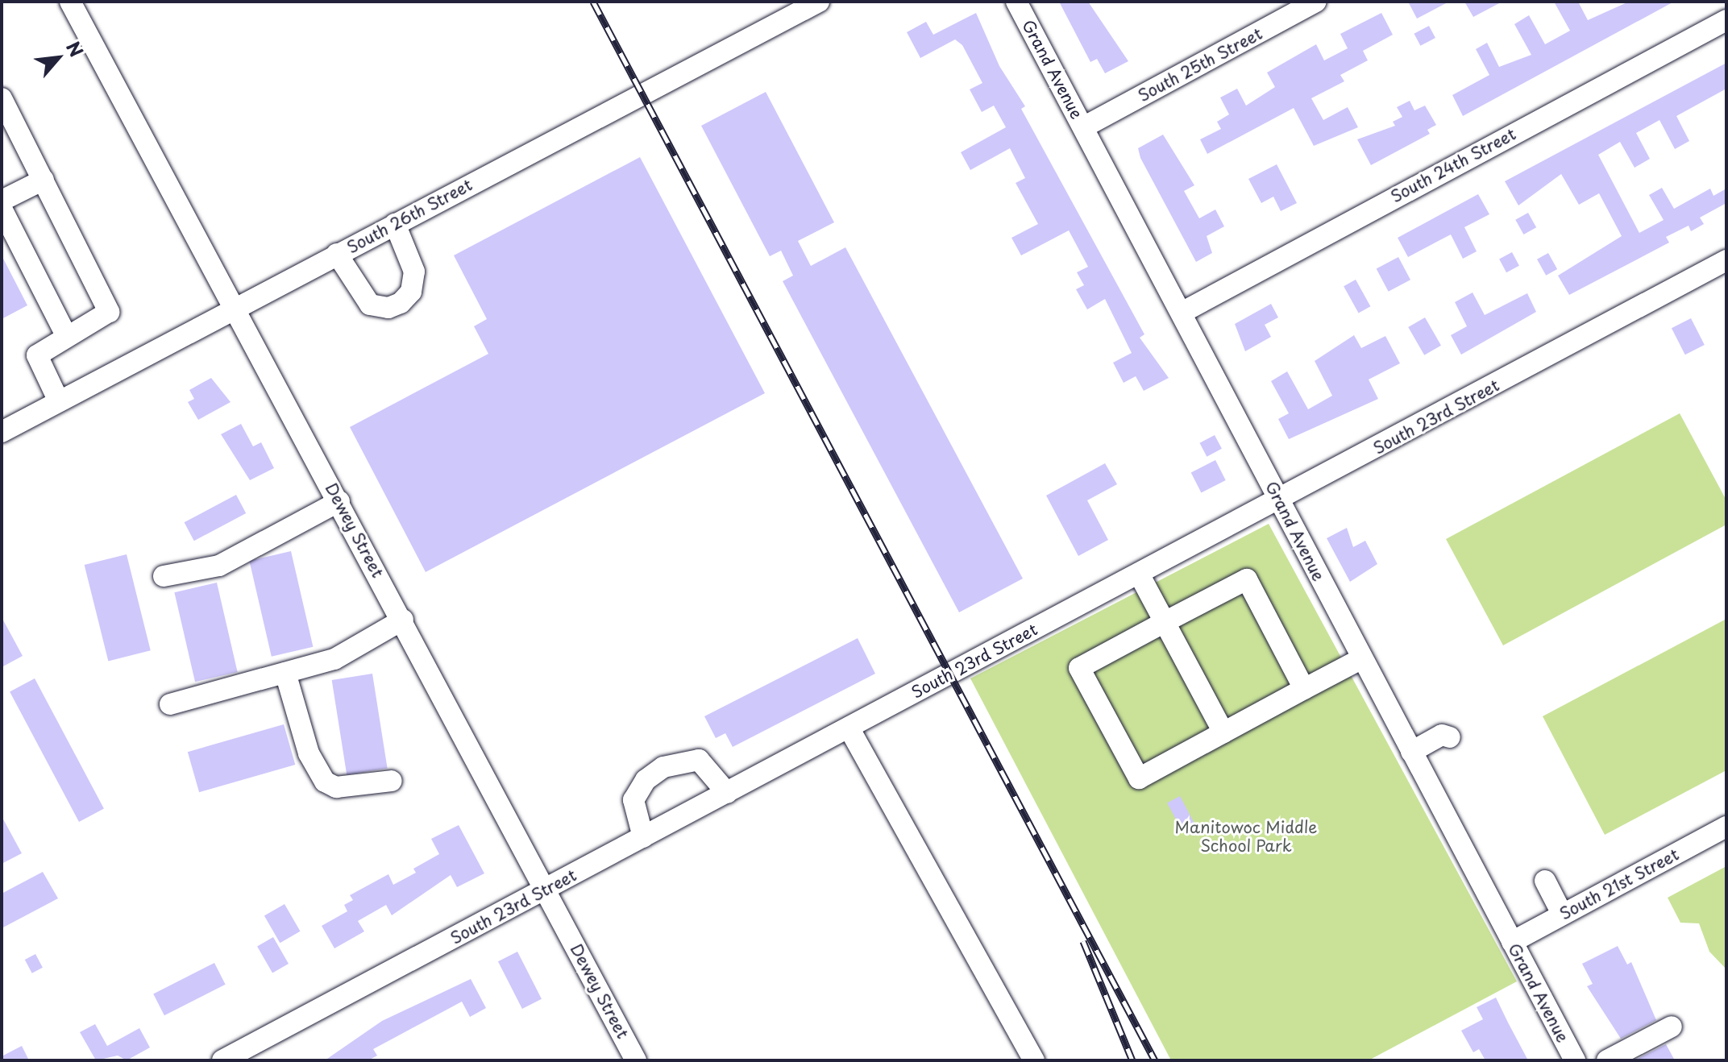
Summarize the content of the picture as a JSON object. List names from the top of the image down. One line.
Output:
{"streets":{"street":["South 25th Street","Grand Avenue","South 24th Street","South 26th Street","South 23rd Street","Dewey Street","South 21st Street"]},"crossings":[["South 25th Street","Grand Avenue"],["Grand Avenue","South 24th Street"],["Grand Avenue","South 23rd Street"],["Grand Avenue","South 21st Street"],["South 26th Street","Dewey Street"],["South 23rd Street","Dewey Street"]],"parks":["Manitowoc Middle School Park"],"north":"top right"}
